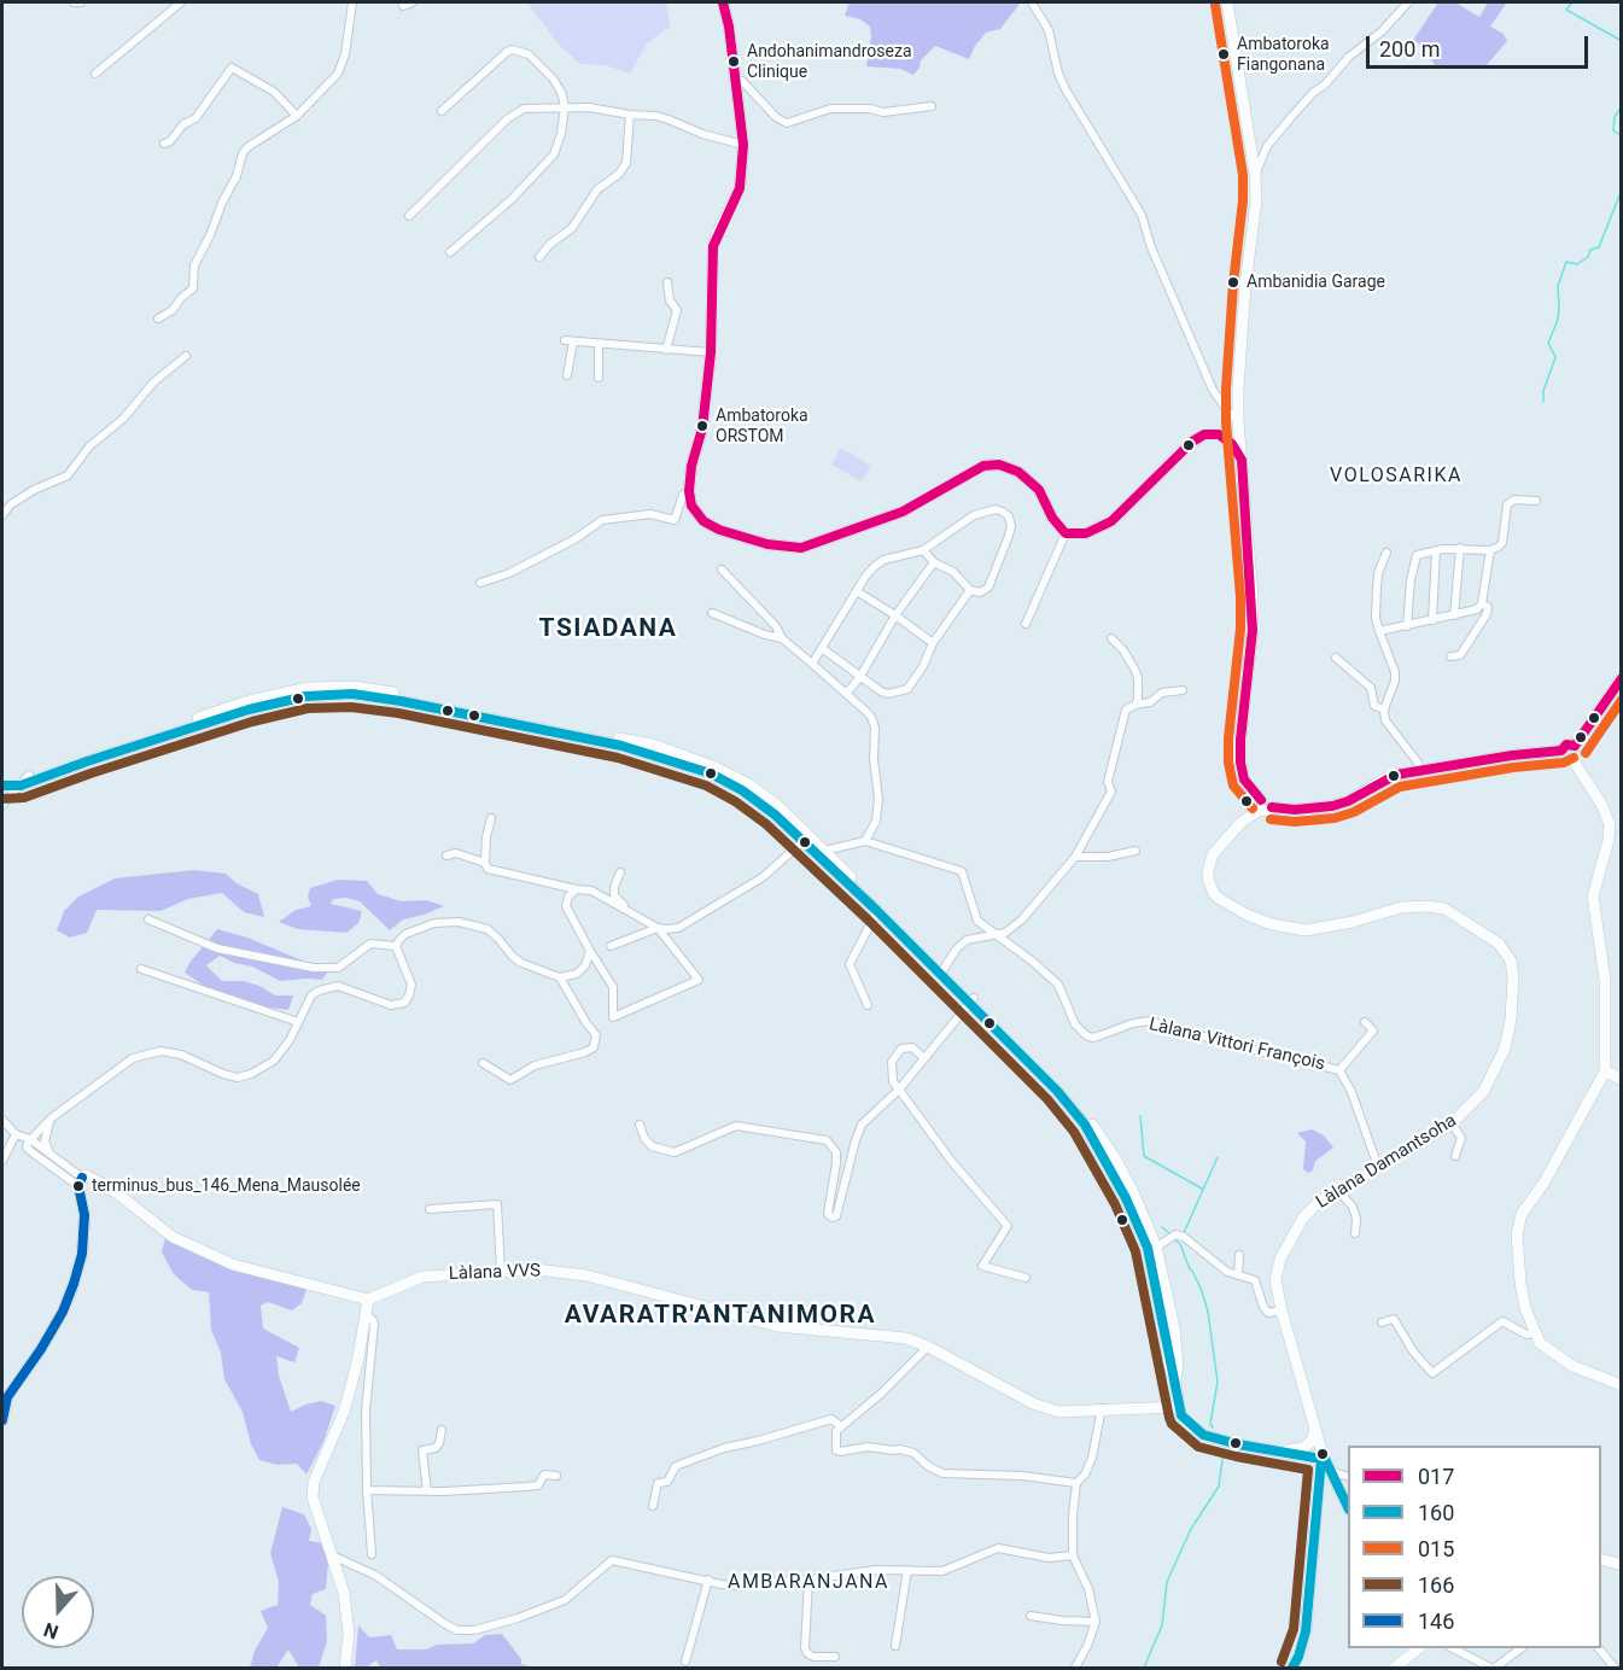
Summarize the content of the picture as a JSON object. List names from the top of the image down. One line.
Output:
{"streets":{"street":["Làlana Vittori François","Làlana Damantsoha","Làlana VVS"]},"crossings":[["Làlana Vittori François","Làlana Damantsoha"]],"districts":["VOLOSARIKA","TSIADANA","AVARATR'ANTANIMORA","AMBARANJANA"],"places":["Ambatoroka Fiangonana","Andohanimandroseza Clinique","Ambanidia Garage","Ambatoroka ORSTOM","terminus_bus_146_Mena_Mausolée"],"lines":["transit line 017","transit line 015","transit line 160","transit line 166","transit line 146"],"legend":["017","160","015","166","146"],"scale_bar":"200 m","north":"bottom"}
